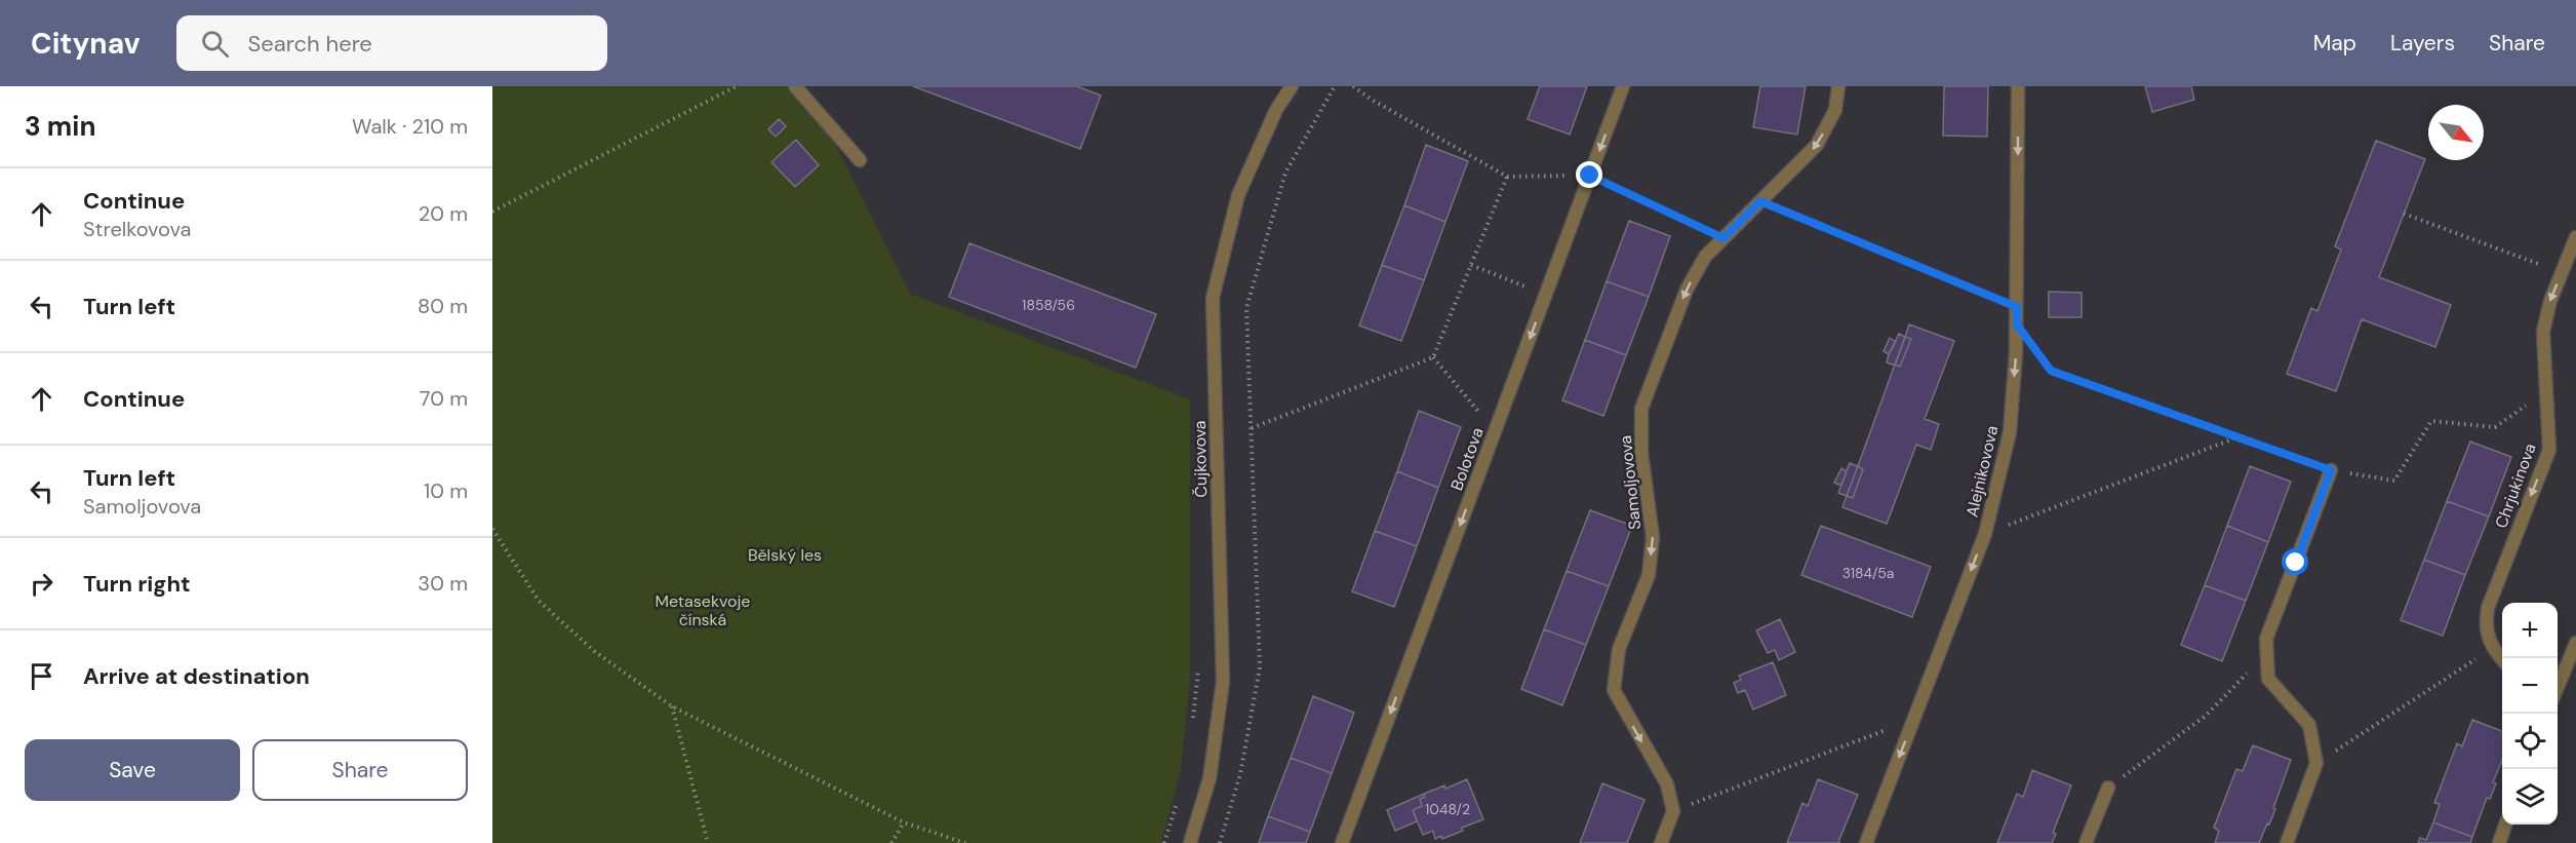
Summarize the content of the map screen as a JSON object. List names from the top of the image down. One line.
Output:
{"streets":{"street":["Čujkovova","Bolotova","Alejnikovova","Samoljovova","Chrjukinova"]},"one_way":["Bolotova","Alejnikovova","Samoljovova","Chrjukinova"],"parks":["Bělský les","Metasekvoje čínská"],"house_numbers":["1858/56","3184/5a","1048/2"],"north":"bottom right","page":{"header":"Citynav","search":"Search here","nav":["Map","Layers","Share"],"heading":["3 min","Walk · 210 m"],"list":[["Continue","Strelkovova","20 m"],["Turn left","80 m"],["Continue","70 m"],["Turn left","Samoljovova","10 m"],["Turn right","30 m"],"Arrive at destination"],"map_buttons":["+","−"],"buttons":["Save","Share"]}}
